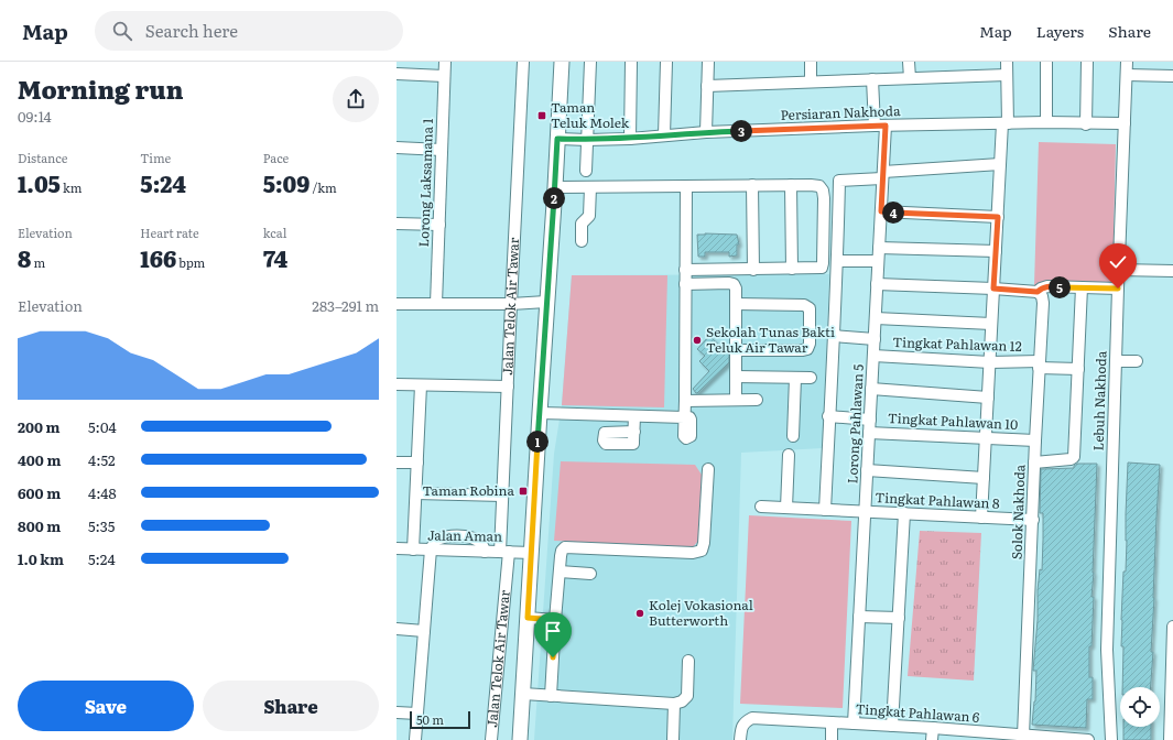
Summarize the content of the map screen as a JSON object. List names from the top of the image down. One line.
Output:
{"streets":{"main road":["Jalan Telok Air Tawar"],"street":["Persiaran Nakhoda","Lorong Laksamana 1","Tingkat Pahlawan 12","Lebuh Nakhoda","Tingkat Pahlawan 10","Lorong Pahlawan 5","Tingkat Pahlawan 8","Solok Nakhoda","Jalan Aman","Tingkat Pahlawan 6"]},"crossings":[["Persiaran Nakhoda","Jalan Telok Air Tawar"],["Persiaran Nakhoda","Lebuh Nakhoda"],["Persiaran Nakhoda","Lorong Pahlawan 5"],["Jalan Telok Air Tawar","Jalan Aman"],["Tingkat Pahlawan 12","Lorong Pahlawan 5"],["Tingkat Pahlawan 12","Solok Nakhoda"],["Tingkat Pahlawan 10","Lorong Pahlawan 5"],["Tingkat Pahlawan 10","Solok Nakhoda"],["Lorong Pahlawan 5","Tingkat Pahlawan 8"],["Lorong Pahlawan 5","Tingkat Pahlawan 6"],["Tingkat Pahlawan 8","Solok Nakhoda"],["Solok Nakhoda","Tingkat Pahlawan 6"]],"places":{"transit":["Taman Teluk Molek","Taman Robina"],"other":["Sekolah Tunas Bakti Teluk Air Tawar","Kolej Vokasional Butterworth"]},"scale_bar":"50 m","page":{"header":"Map","search":"Search here","nav":["Map","Layers","Share"],"heading":["Morning run","09:14"],"pins":["3","2","4","5","1"],"stats":[["Distance","1.05 km"],["Time","5:24"],["Pace","5:09 /km"],["Elevation","8 m"],["Heart rate","166 bpm"],["kcal","74"]],"chart":["Elevation","283–291 m"],"list":[{"name":"200 m","note":"5:04"},{"name":"400 m","note":"4:52"},{"name":"600 m","note":"4:48"},{"name":"800 m","note":"5:35"},{"name":"1.0 km","note":"5:24"}],"buttons":["Save","Share"],"scale":"50 m"}}
